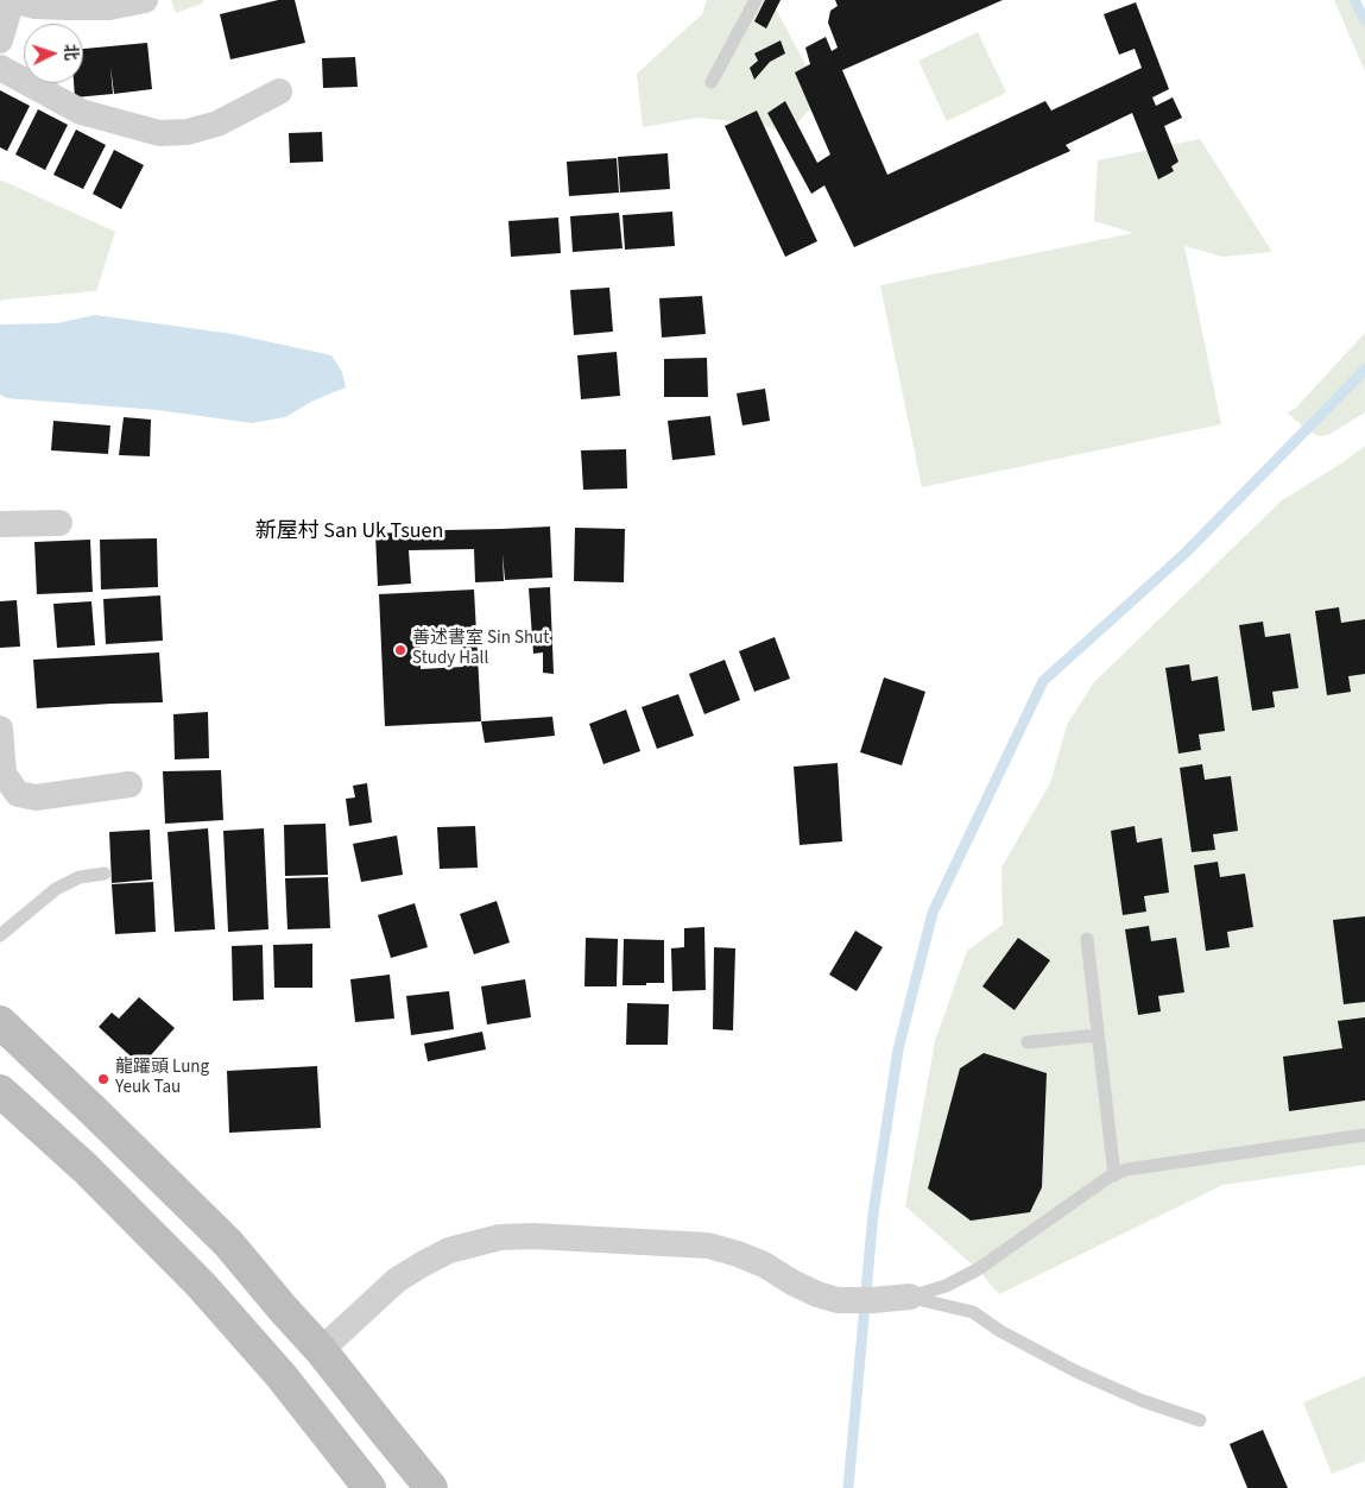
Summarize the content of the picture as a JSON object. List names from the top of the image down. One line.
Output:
{"districts":["新屋村 San Uk Tsuen"],"places":["善述書室 Sin Shut Study Hall","龍躍頭 Lung Yeuk Tau"],"north":"right"}
